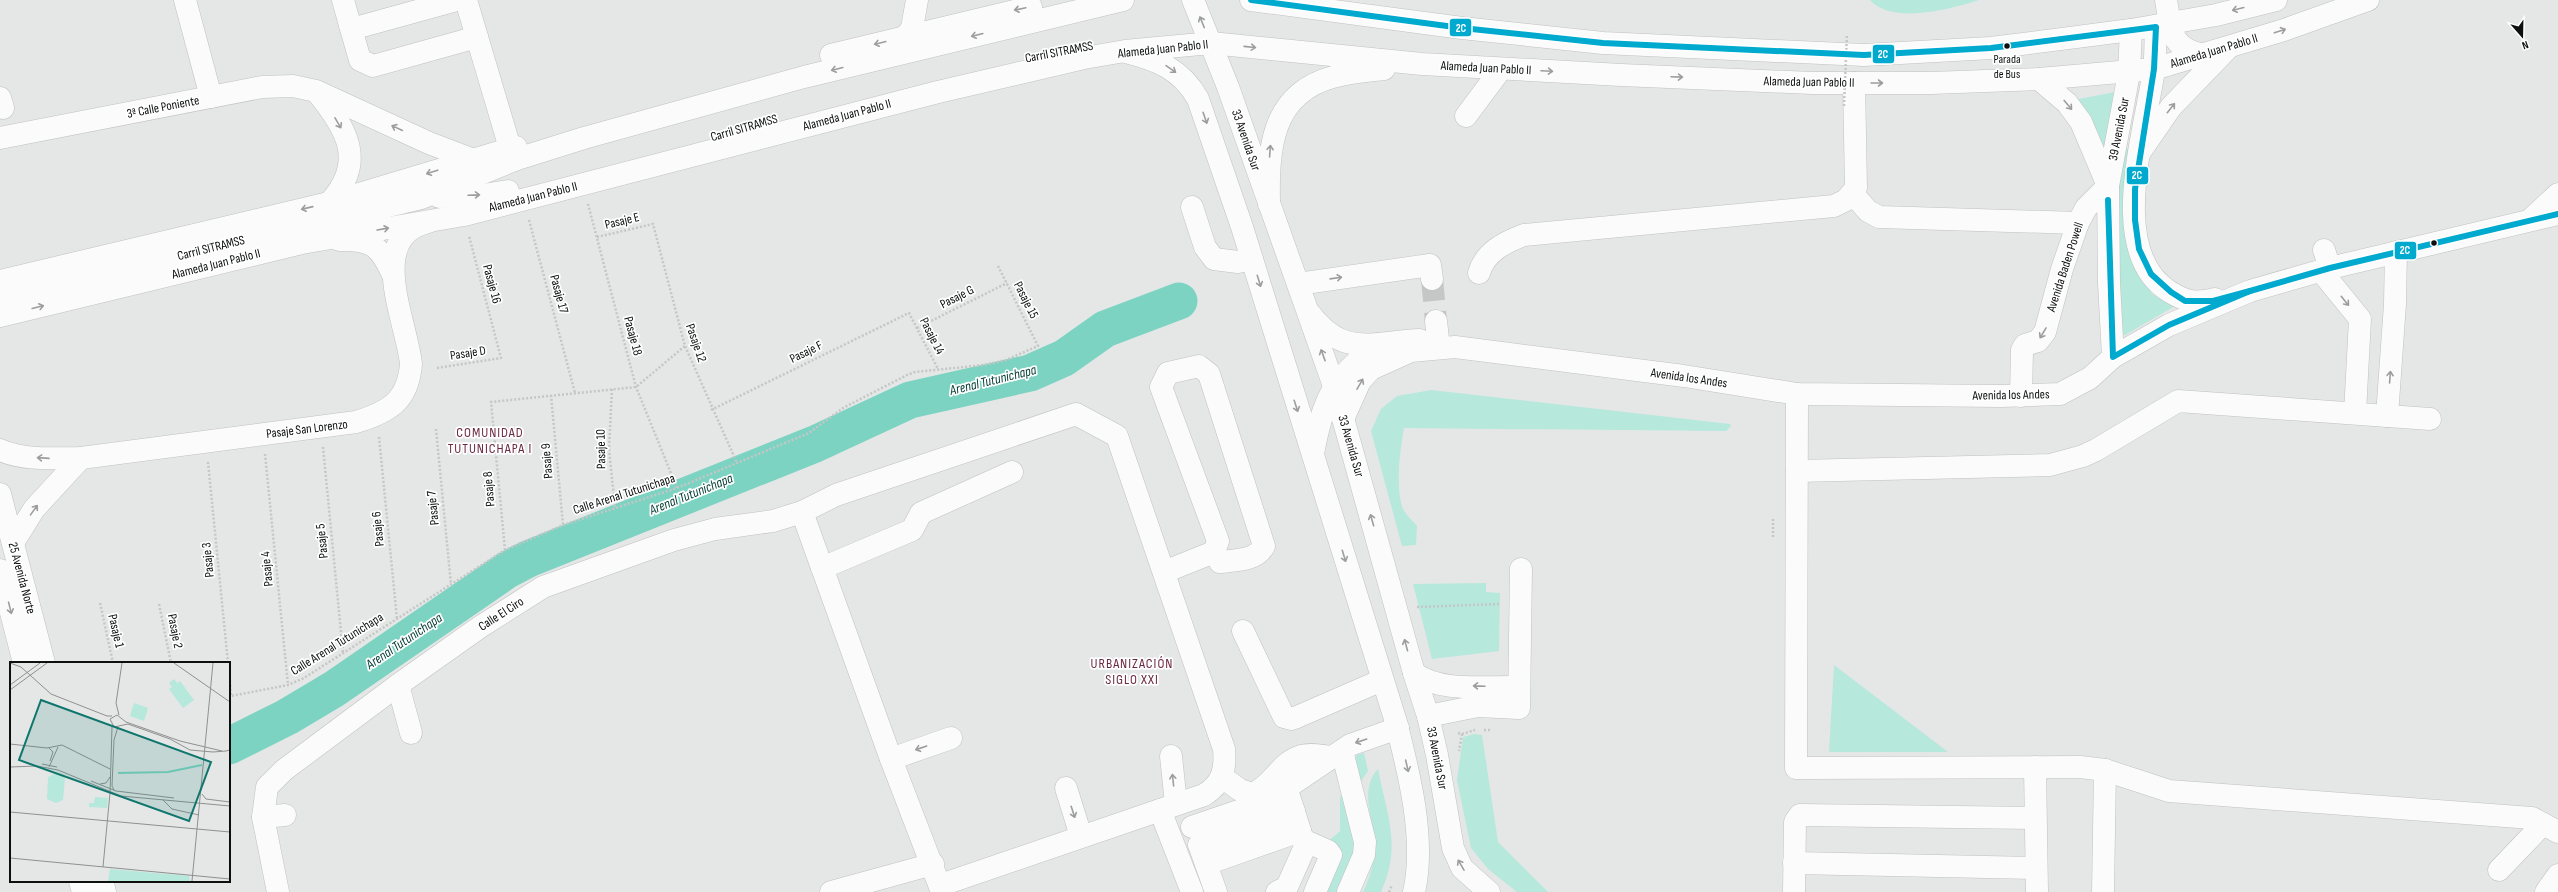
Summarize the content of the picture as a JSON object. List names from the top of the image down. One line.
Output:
{"streets":{"street":["Alameda Juan Pablo II","Carril SITRAMSS","3ª Calle Poniente","39 Avenida Sur","33 Avenida Sur","Avenida Baden Powell","Avenida los Andes","Pasaje San Lorenzo","25 Avenida Norte","Calle El Ciro"],"path":["Pasaje E","Pasaje 16","Pasaje 17","Pasaje G","Pasaje 15","Pasaje 18","Pasaje 14","Pasaje 12","Pasaje F","Pasaje D","Pasaje 10","Pasaje 9","Pasaje 8","Calle Arenal Tutunichapa","Pasaje 7","Pasaje 6","Pasaje 5","Pasaje 3","Pasaje 4","Pasaje 1","Pasaje 2"]},"crossings":[["Alameda Juan Pablo II","Carril SITRAMSS"],["Alameda Juan Pablo II","39 Avenida Sur"],["Alameda Juan Pablo II","33 Avenida Sur"],["Alameda Juan Pablo II","Pasaje 16"],["Alameda Juan Pablo II","Pasaje 17"],["Alameda Juan Pablo II","Pasaje 18"],["Alameda Juan Pablo II","Pasaje San Lorenzo"],["39 Avenida Sur","Avenida Baden Powell"],["33 Avenida Sur","Avenida los Andes"],["Pasaje E","Pasaje 18"],["Pasaje E","Pasaje 12"],["Avenida Baden Powell","Avenida los Andes"],["Pasaje 16","Pasaje D"],["Pasaje G","Pasaje 15"],["Pasaje G","Pasaje 14"],["Pasaje 15","Calle Arenal Tutunichapa"],["Pasaje 18","Calle Arenal Tutunichapa"],["Pasaje 14","Pasaje F"],["Pasaje 14","Calle Arenal Tutunichapa"],["Pasaje 12","Pasaje F"],["Pasaje 12","Calle Arenal Tutunichapa"],["Pasaje San Lorenzo","Pasaje 5"],["Pasaje 10","Calle Arenal Tutunichapa"],["Pasaje 9","Pasaje 8"],["Pasaje 9","Calle Arenal Tutunichapa"],["Pasaje 8","Calle Arenal Tutunichapa"],["Calle Arenal Tutunichapa","Pasaje 7"],["Calle Arenal Tutunichapa","Pasaje 6"],["Calle Arenal Tutunichapa","Pasaje 5"],["Calle Arenal Tutunichapa","Pasaje 4"]],"districts":["COMUNIDAD TUTUNICHAPA I","URBANIZACIÓN SIGLO XXI"],"water":["Arenal Tutunichapa"],"places":["Parada de Bus"],"lines":["transit line 2C"],"north":"bottom"}
